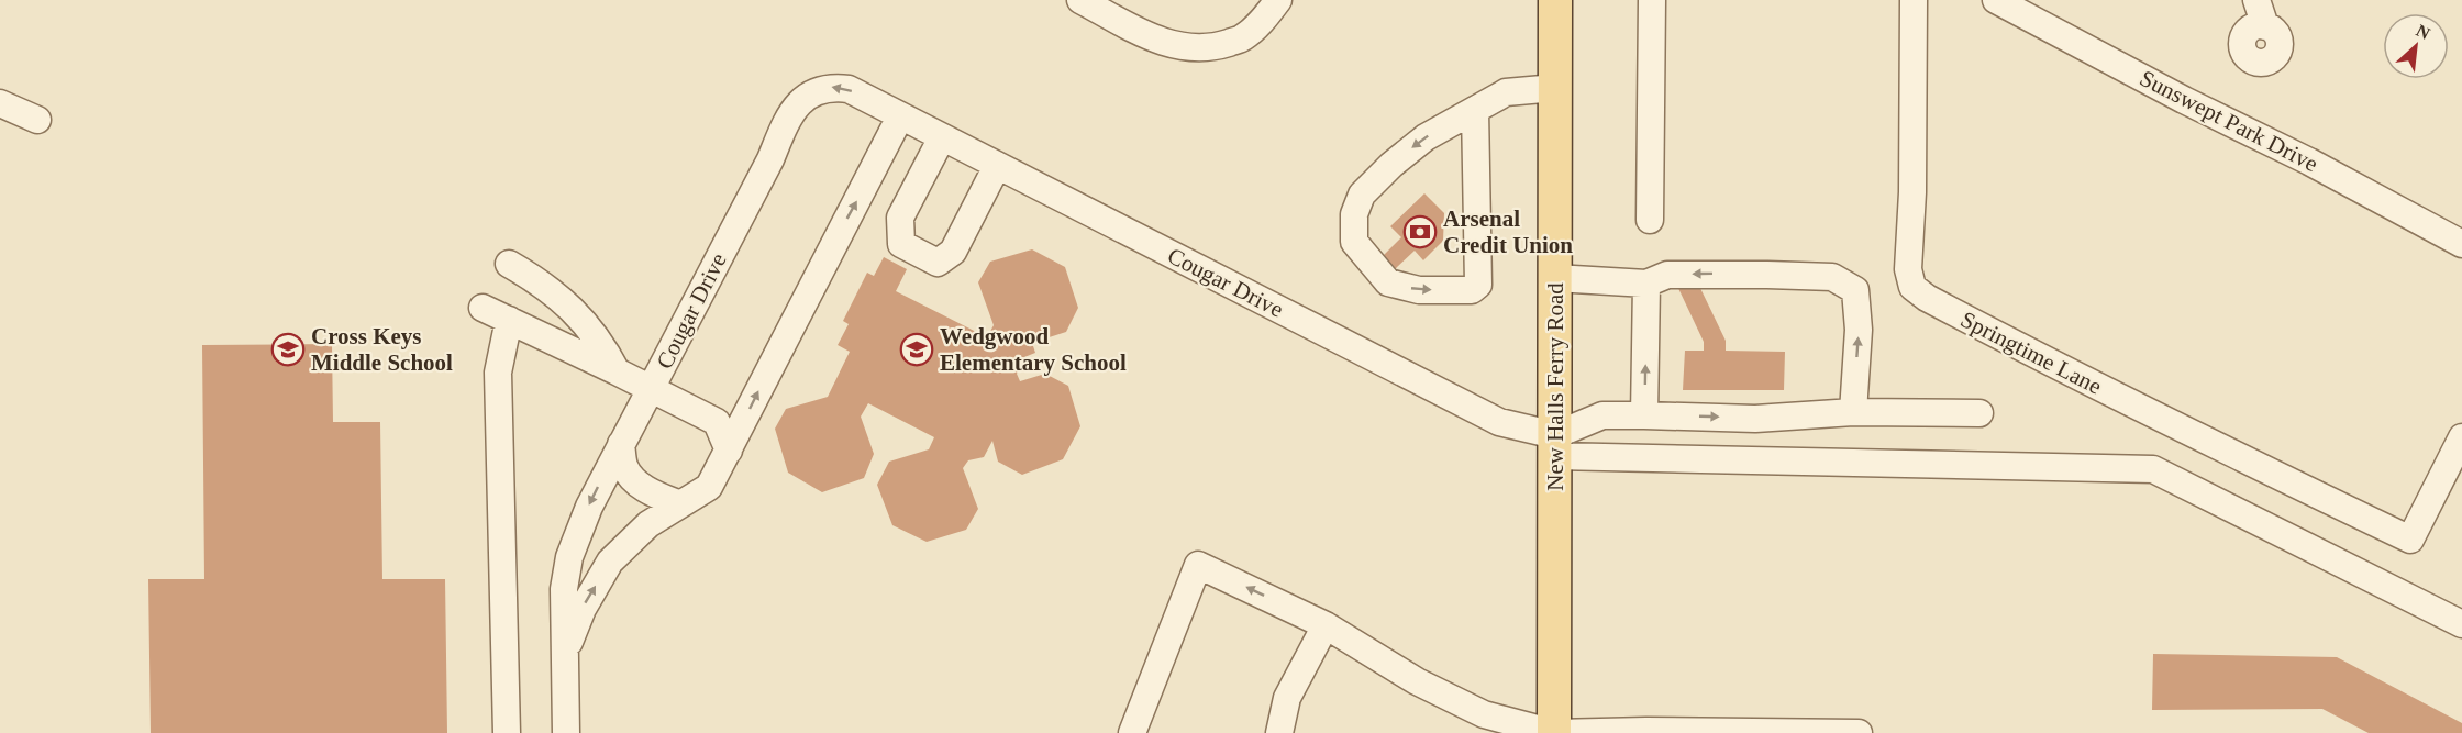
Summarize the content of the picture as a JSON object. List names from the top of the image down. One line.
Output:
{"streets":{"main road":["New Halls Ferry Road"],"street":["Sunswept Park Drive","Cougar Drive","Springtime Lane"]},"crossings":[["Cougar Drive","New Halls Ferry Road"]],"places":{"bank":["Arsenal Credit Union"],"school or university":["Cross Keys Middle School","Wedgwood Elementary School"]},"north":"top right"}
